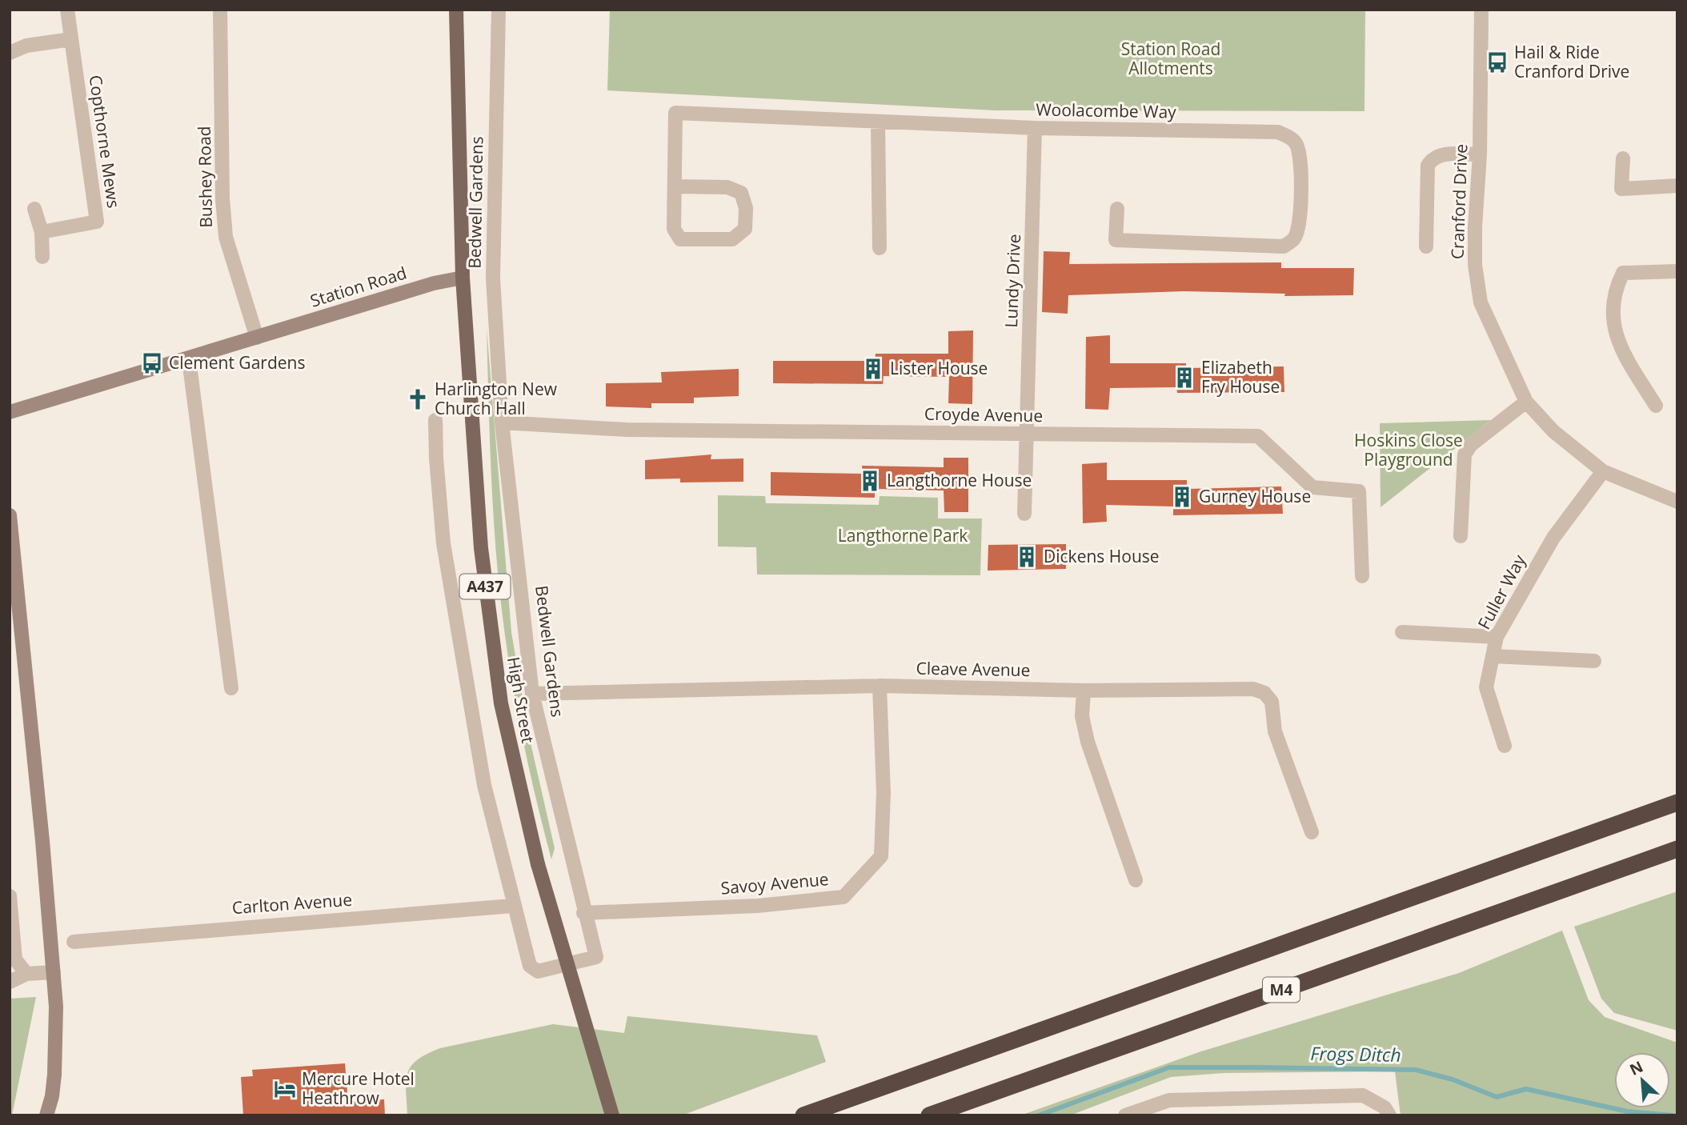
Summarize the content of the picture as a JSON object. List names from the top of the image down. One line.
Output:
{"streets":{"highway":["M4"],"main road":["A437","High Street"],"street":["Woolacombe Way","Copthorne Mews","Bushey Road","Cranford Drive","Bedwell Gardens","Lundy Drive","Station Road","Croyde Avenue","Fuller Way","Cleave Avenue","Savoy Avenue","Carlton Avenue"]},"crossings":[["Woolacombe Way","Lundy Drive"],["Bushey Road","Station Road"],["Cranford Drive","Fuller Way"],["Bedwell Gardens","Croyde Avenue"],["Bedwell Gardens","Cleave Avenue"],["Bedwell Gardens","Savoy Avenue"],["Bedwell Gardens","Carlton Avenue"],["Lundy Drive","Croyde Avenue"],["Station Road","A437"],["Station Road","High Street"],["A437","High Street"],["Cleave Avenue","Savoy Avenue"]],"water":["Frogs Ditch"],"parks":["Station Road Allotments","Hoskins Close Playground","Langthorne Park"],"places":{"bus stop":["Hail & Ride Cranford Drive","Clement Gardens"],"building":["Lister House","Elizabeth Fry House","Langthorne House","Gurney House","Dickens House"],"church":["Harlington New Church Hall"],"hotel":["Mercure Hotel Heathrow"]},"north":"top left"}
